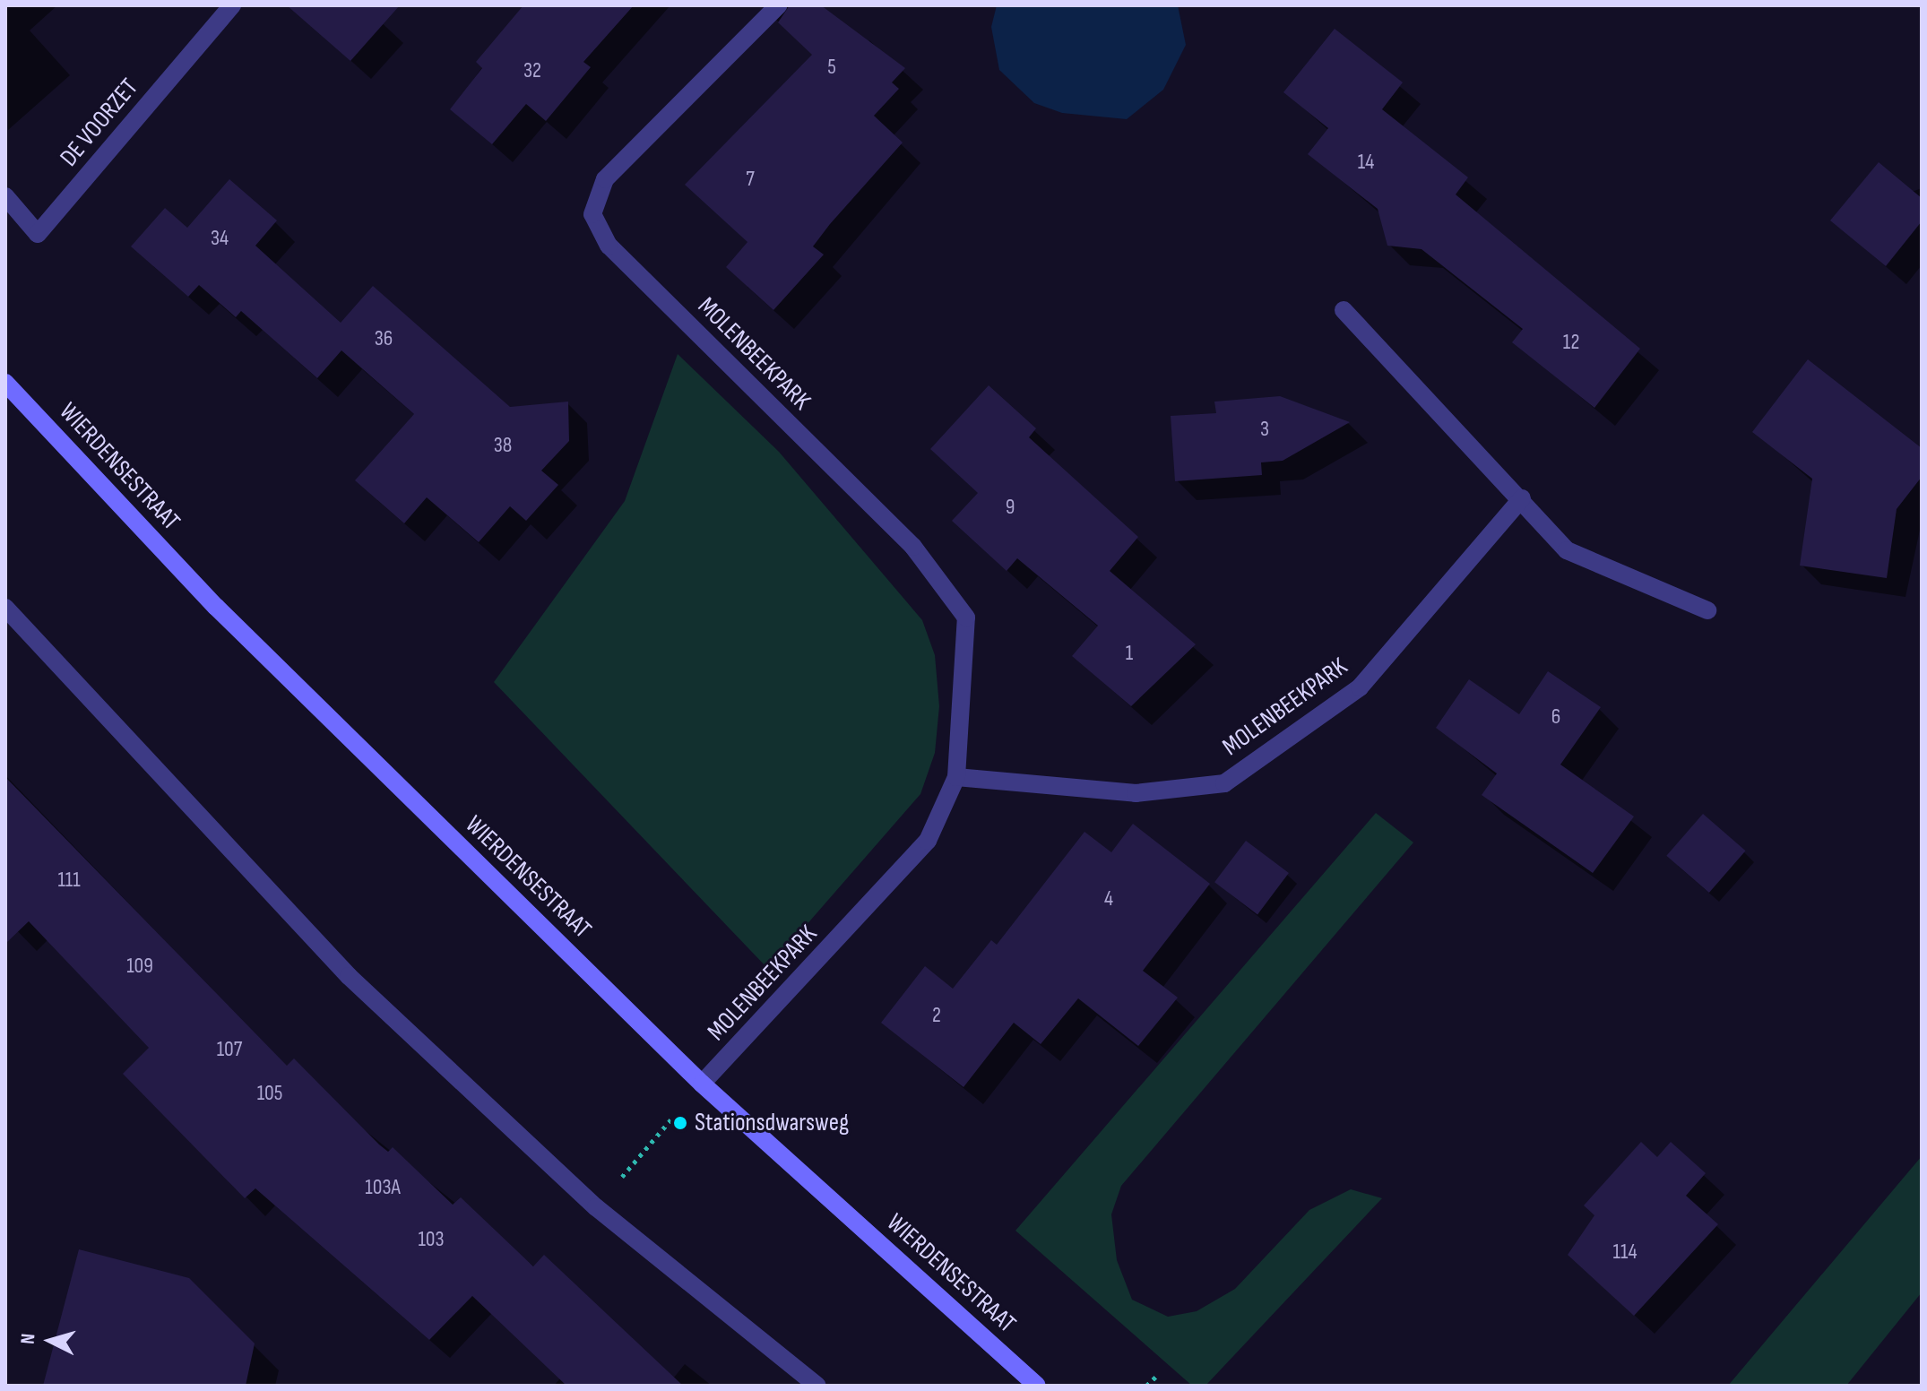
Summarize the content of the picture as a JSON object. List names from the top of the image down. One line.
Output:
{"streets":{"main road":["WIERDENSESTRAAT"],"street":["DE VOORZET","MOLENBEEKPARK"]},"crossings":[["MOLENBEEKPARK","WIERDENSESTRAAT"]],"places":["Stationsdwarsweg"],"house_numbers":["5","32","14","7","34","36","12","3","38","9","1","6","111","4","109","2","107","105","103A","103","114"],"north":"left"}
